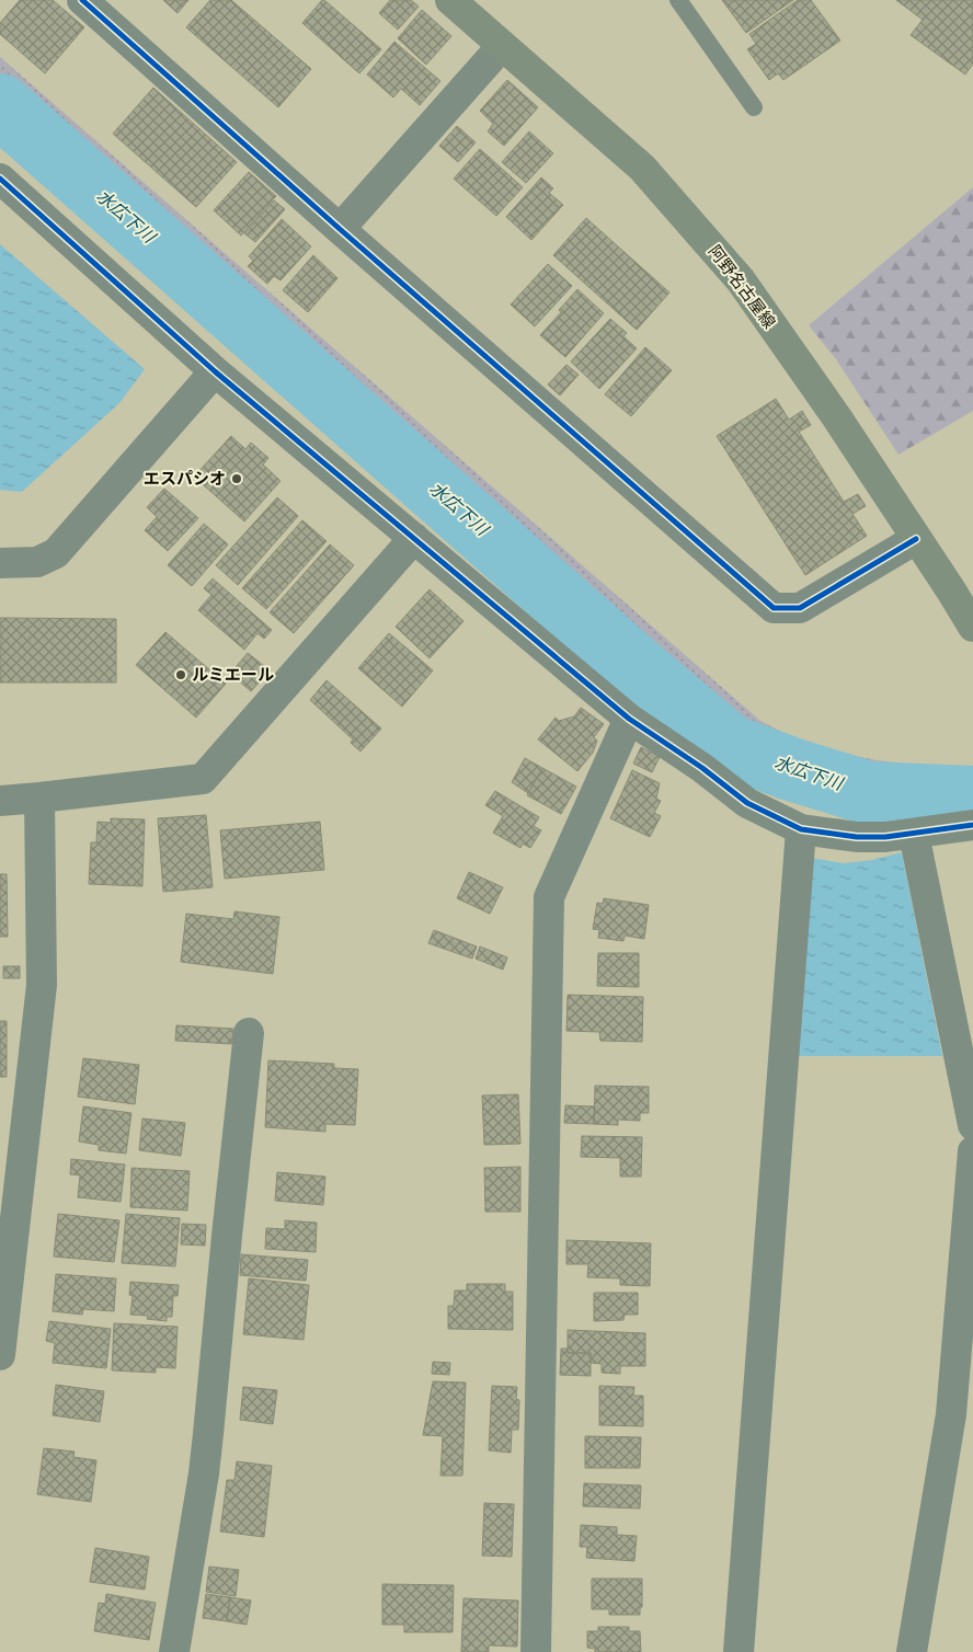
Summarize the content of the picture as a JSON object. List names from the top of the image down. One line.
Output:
{"streets":{"main road":["阿野名古屋線"]},"water":["水広下川"],"places":["エスパシオ","ルミエール"]}
